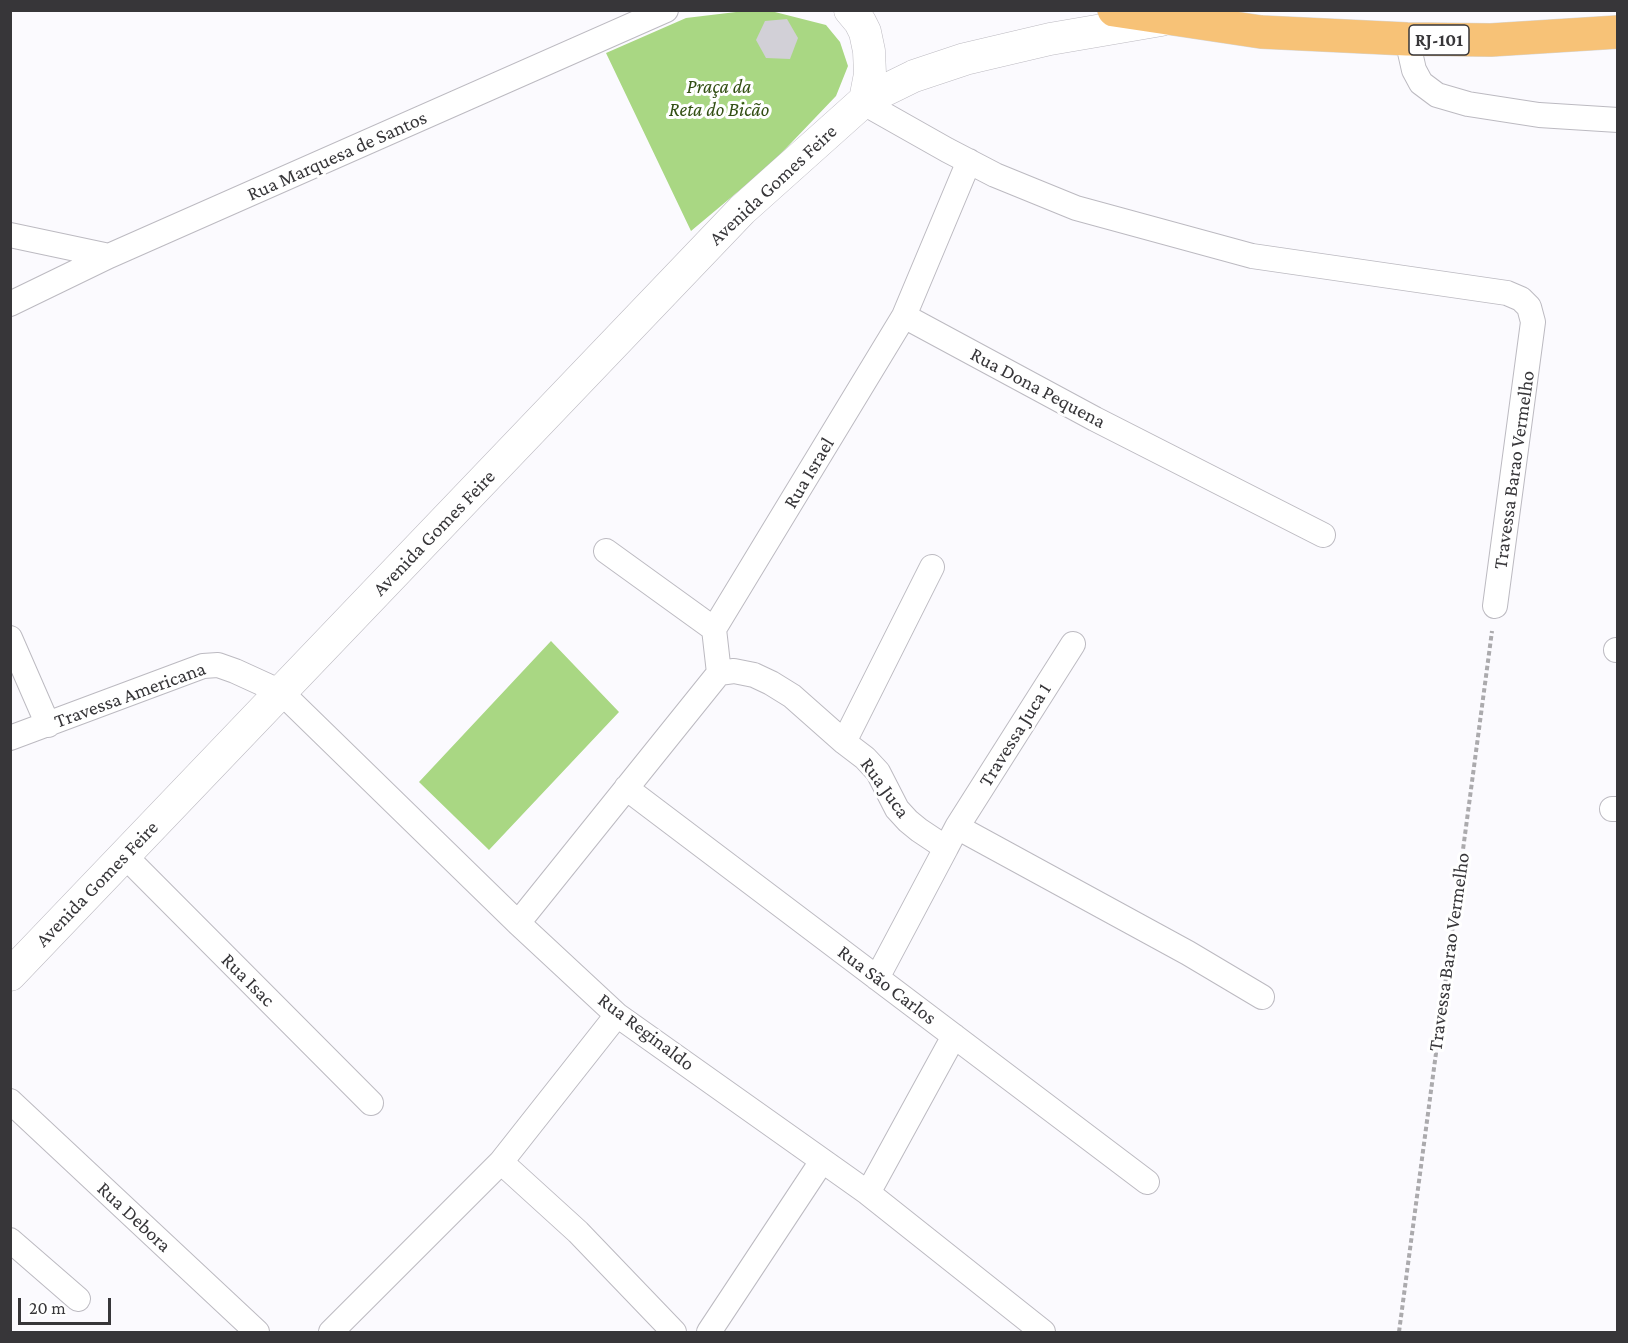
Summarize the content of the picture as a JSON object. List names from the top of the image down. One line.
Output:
{"streets":{"main road":["RJ-101"],"street":["Rua Marquesa de Santos","Avenida Gomes Feire","Rua Dona Pequena","Travessa Barao Vermelho","Rua Israel","Travessa Americana","Travessa Juca 1","Rua Juca","Rua Isac","Rua São Carlos","Rua Reginaldo","Rua Debora"]},"crossings":[["RJ-101","Avenida Gomes Feire"],["Avenida Gomes Feire","Travessa Barao Vermelho"],["Avenida Gomes Feire","Travessa Americana"],["Avenida Gomes Feire","Rua Isac"],["Avenida Gomes Feire","Rua Reginaldo"],["Rua Dona Pequena","Rua Israel"],["Travessa Americana","Rua Reginaldo"]],"parks":["Praça da Reta do Bicão"],"scale_bar":"20 m"}
